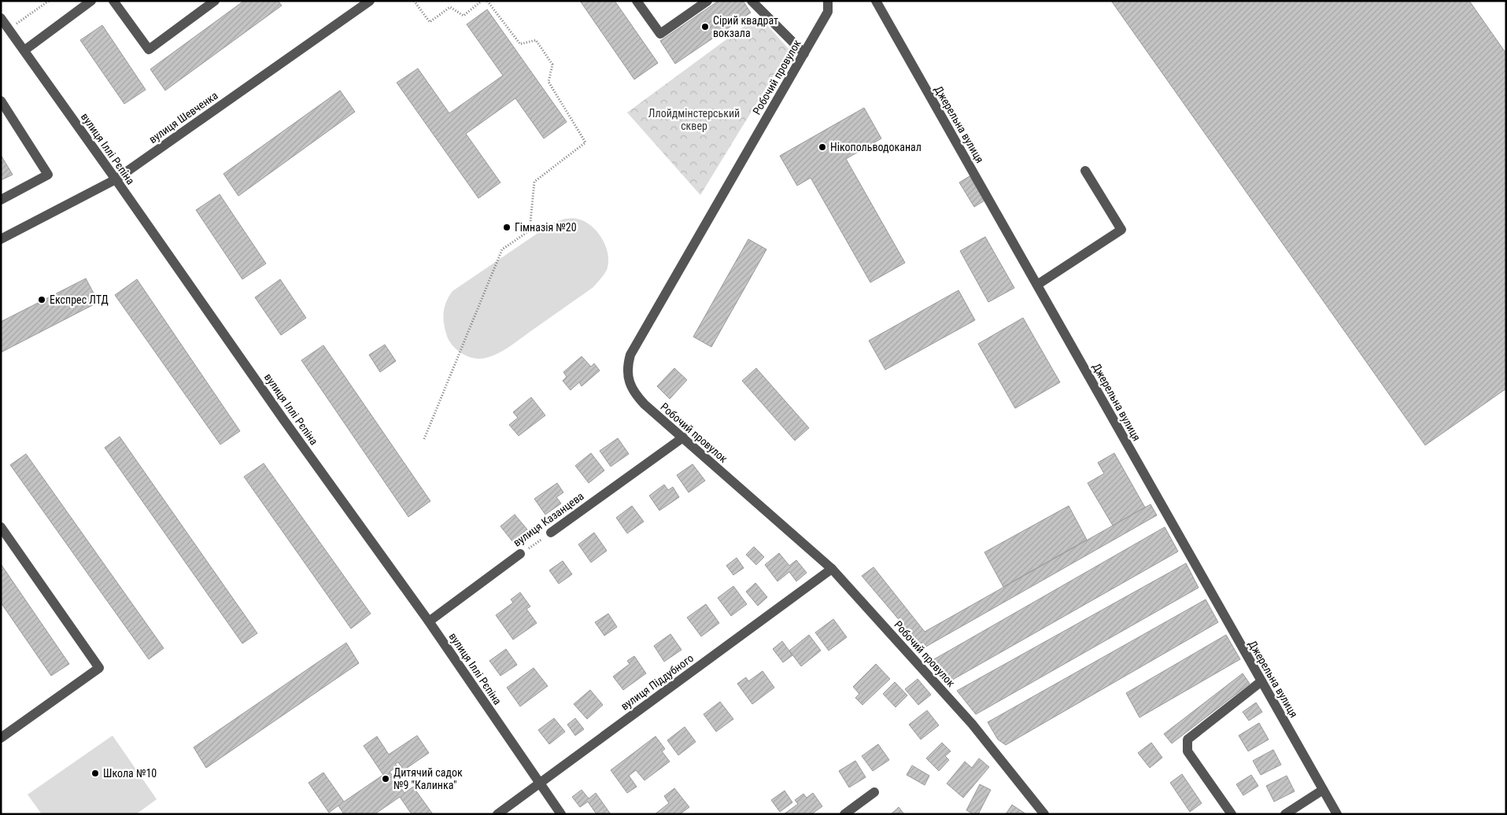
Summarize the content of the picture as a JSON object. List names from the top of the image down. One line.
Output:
{"streets":{"street":["Робочий провулок","вулиця Шевченка","Джерельна вулиця","вулиця Іллі Рєпіна","вулиця Казанцева","вулиця Піддубного"]},"crossings":[["Робочий провулок","вулиця Казанцева"],["Робочий провулок","вулиця Піддубного"],["вулиця Шевченка","вулиця Іллі Рєпіна"],["вулиця Іллі Рєпіна","вулиця Казанцева"],["вулиця Іллі Рєпіна","вулиця Піддубного"]],"parks":["Ллойдмінстерський сквер"],"places":["Сірий квадрат вокзала","Нікопольводоканал","Гімназія №20","Експрес ЛТД","Школа №10","Дитячий садок №9 \"Калинка\""]}
